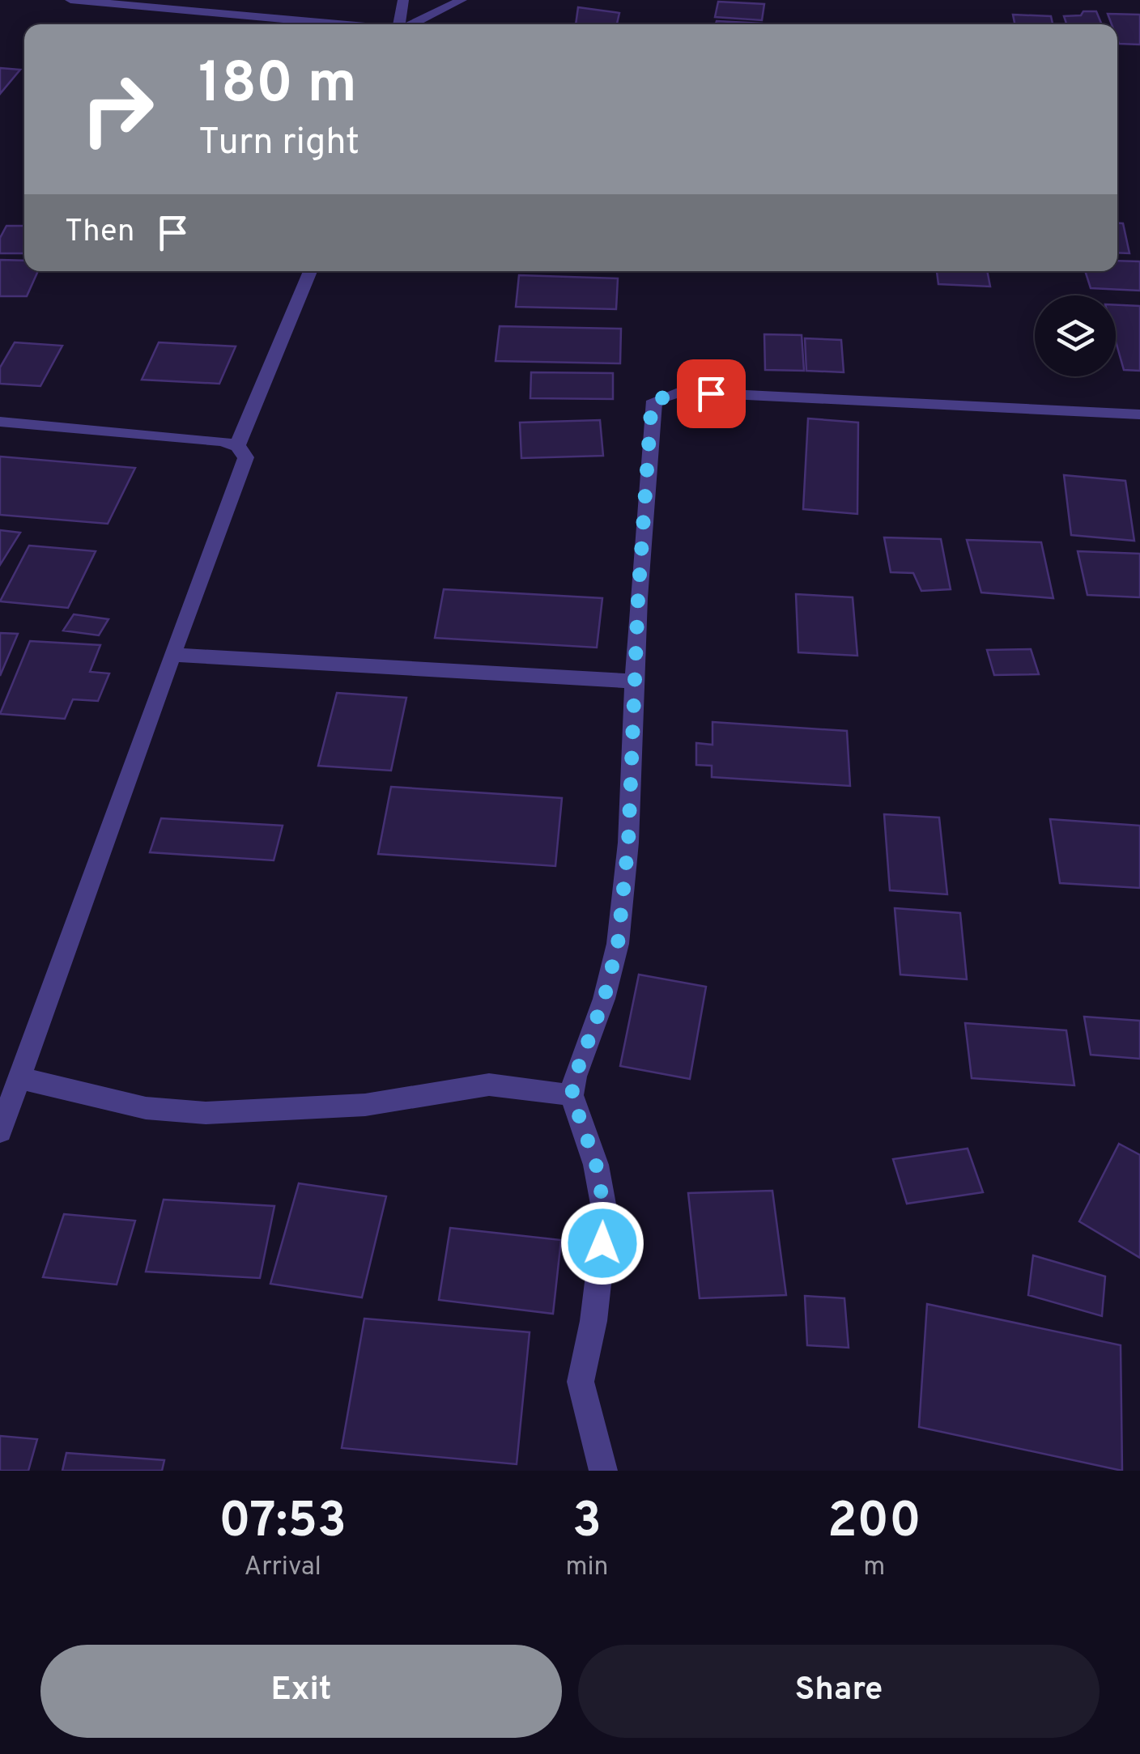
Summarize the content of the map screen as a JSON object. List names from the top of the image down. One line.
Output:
{"page":{"turn":["180 m","Turn right"],"then":"Then","eta":["07:53","Arrival","3","min","200","m"],"buttons":["Exit","Share"]}}
